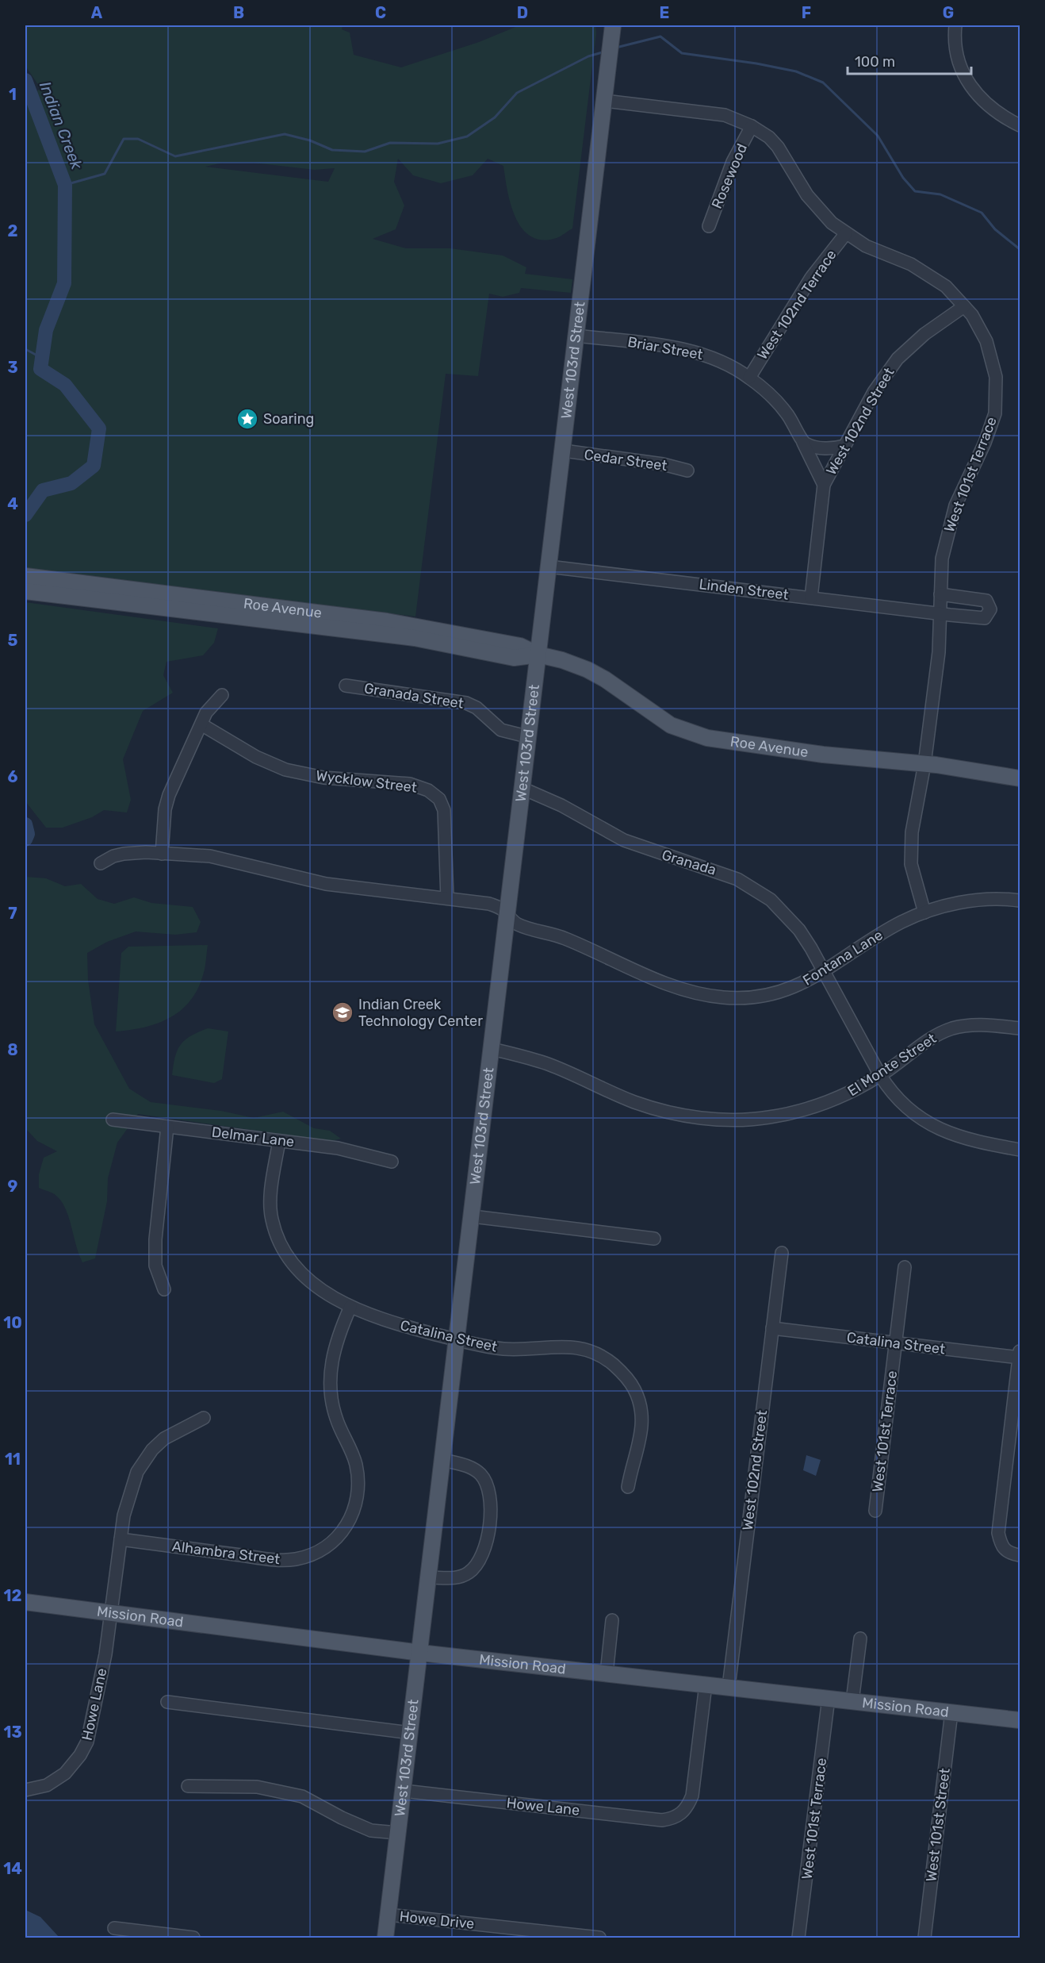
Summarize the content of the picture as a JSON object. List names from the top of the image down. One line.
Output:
{"streets":{"main road":["West 103rd Street","Roe Avenue","Mission Road"],"street":["Rosewood","West 102nd Terrace","Briar Street","West 102nd Street","Cedar Street","West 101st Terrace","Linden Street","Granada Street","Wycklow Street","Granada","Fontana Lane","El Monte Street","Delmar Lane","Catalina Street","Alhambra Street","Howe Lane","West 101st Street","Howe Drive"]},"crossings":[["Rosewood","West 101st Terrace"],["West 102nd Terrace","Briar Street"],["West 102nd Terrace","West 101st Terrace"],["Briar Street","West 103rd Street"],["Briar Street","West 102nd Street"],["West 103rd Street","Cedar Street"],["West 103rd Street","West 101st Terrace"],["West 103rd Street","Linden Street"],["West 103rd Street","Roe Avenue"],["West 103rd Street","Granada Street"],["West 103rd Street","Granada"],["West 103rd Street","Fontana Lane"],["West 103rd Street","El Monte Street"],["West 103rd Street","Catalina Street"],["West 103rd Street","Mission Road"],["West 103rd Street","Howe Lane"],["West 103rd Street","Howe Drive"],["West 102nd Street","West 101st Terrace"],["West 102nd Street","Linden Street"],["West 102nd Street","Catalina Street"],["West 102nd Street","Mission Road"],["West 101st Terrace","Linden Street"],["West 101st Terrace","Roe Avenue"],["West 101st Terrace","Fontana Lane"],["West 101st Terrace","Catalina Street"],["West 101st Terrace","Mission Road"],["Granada","Fontana Lane"],["Delmar Lane","Catalina Street"],["Catalina Street","Alhambra Street"],["Alhambra Street","Howe Lane"],["Mission Road","Howe Lane"],["Mission Road","West 101st Street"]],"water":["Indian Creek"],"places":{"place":["Soaring"],"school or university":["Indian Creek Technology Center"]},"scale_bar":"100 m","grid":{"columns":["A","B","C","D","E","F","G"],"rows":["1","2","3","4","5","6","7","8","9","10","11","12","13","14"]}}
